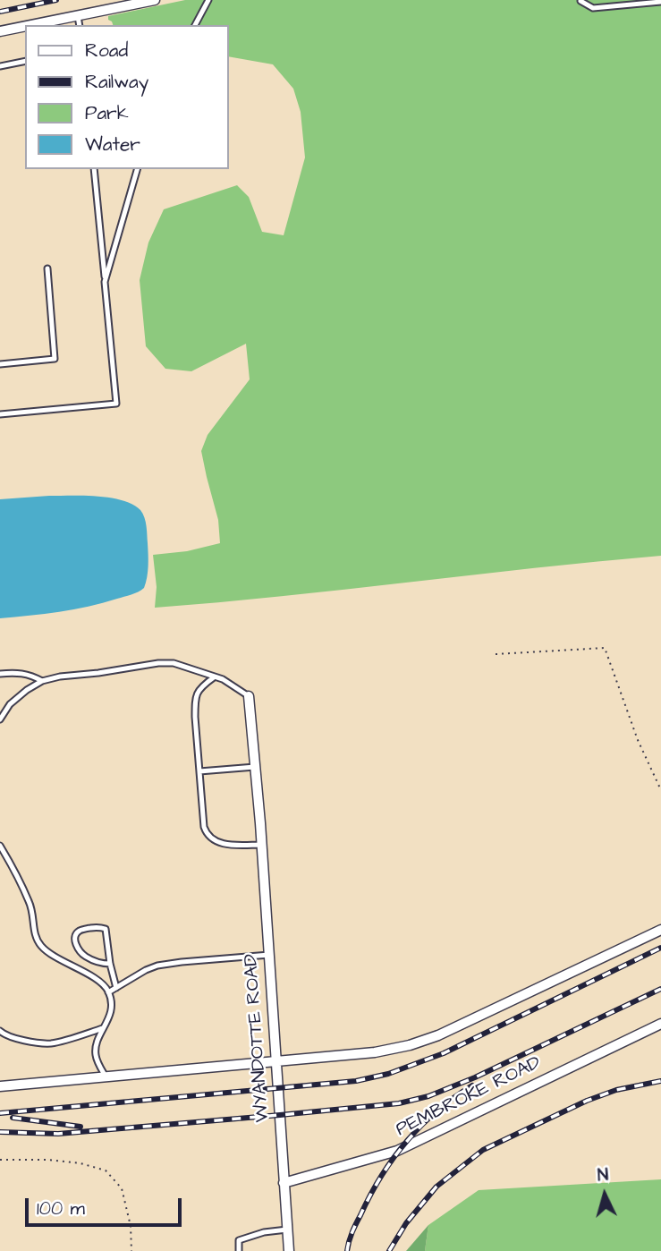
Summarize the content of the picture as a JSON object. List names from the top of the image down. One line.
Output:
{"streets":{"street":["WYANDOTTE ROAD","PEMBROKE ROAD"]},"crossings":[["WYANDOTTE ROAD","PEMBROKE ROAD"]],"legend":["Road","Railway","Park","Water"],"scale_bar":"100 m","north":"top"}
